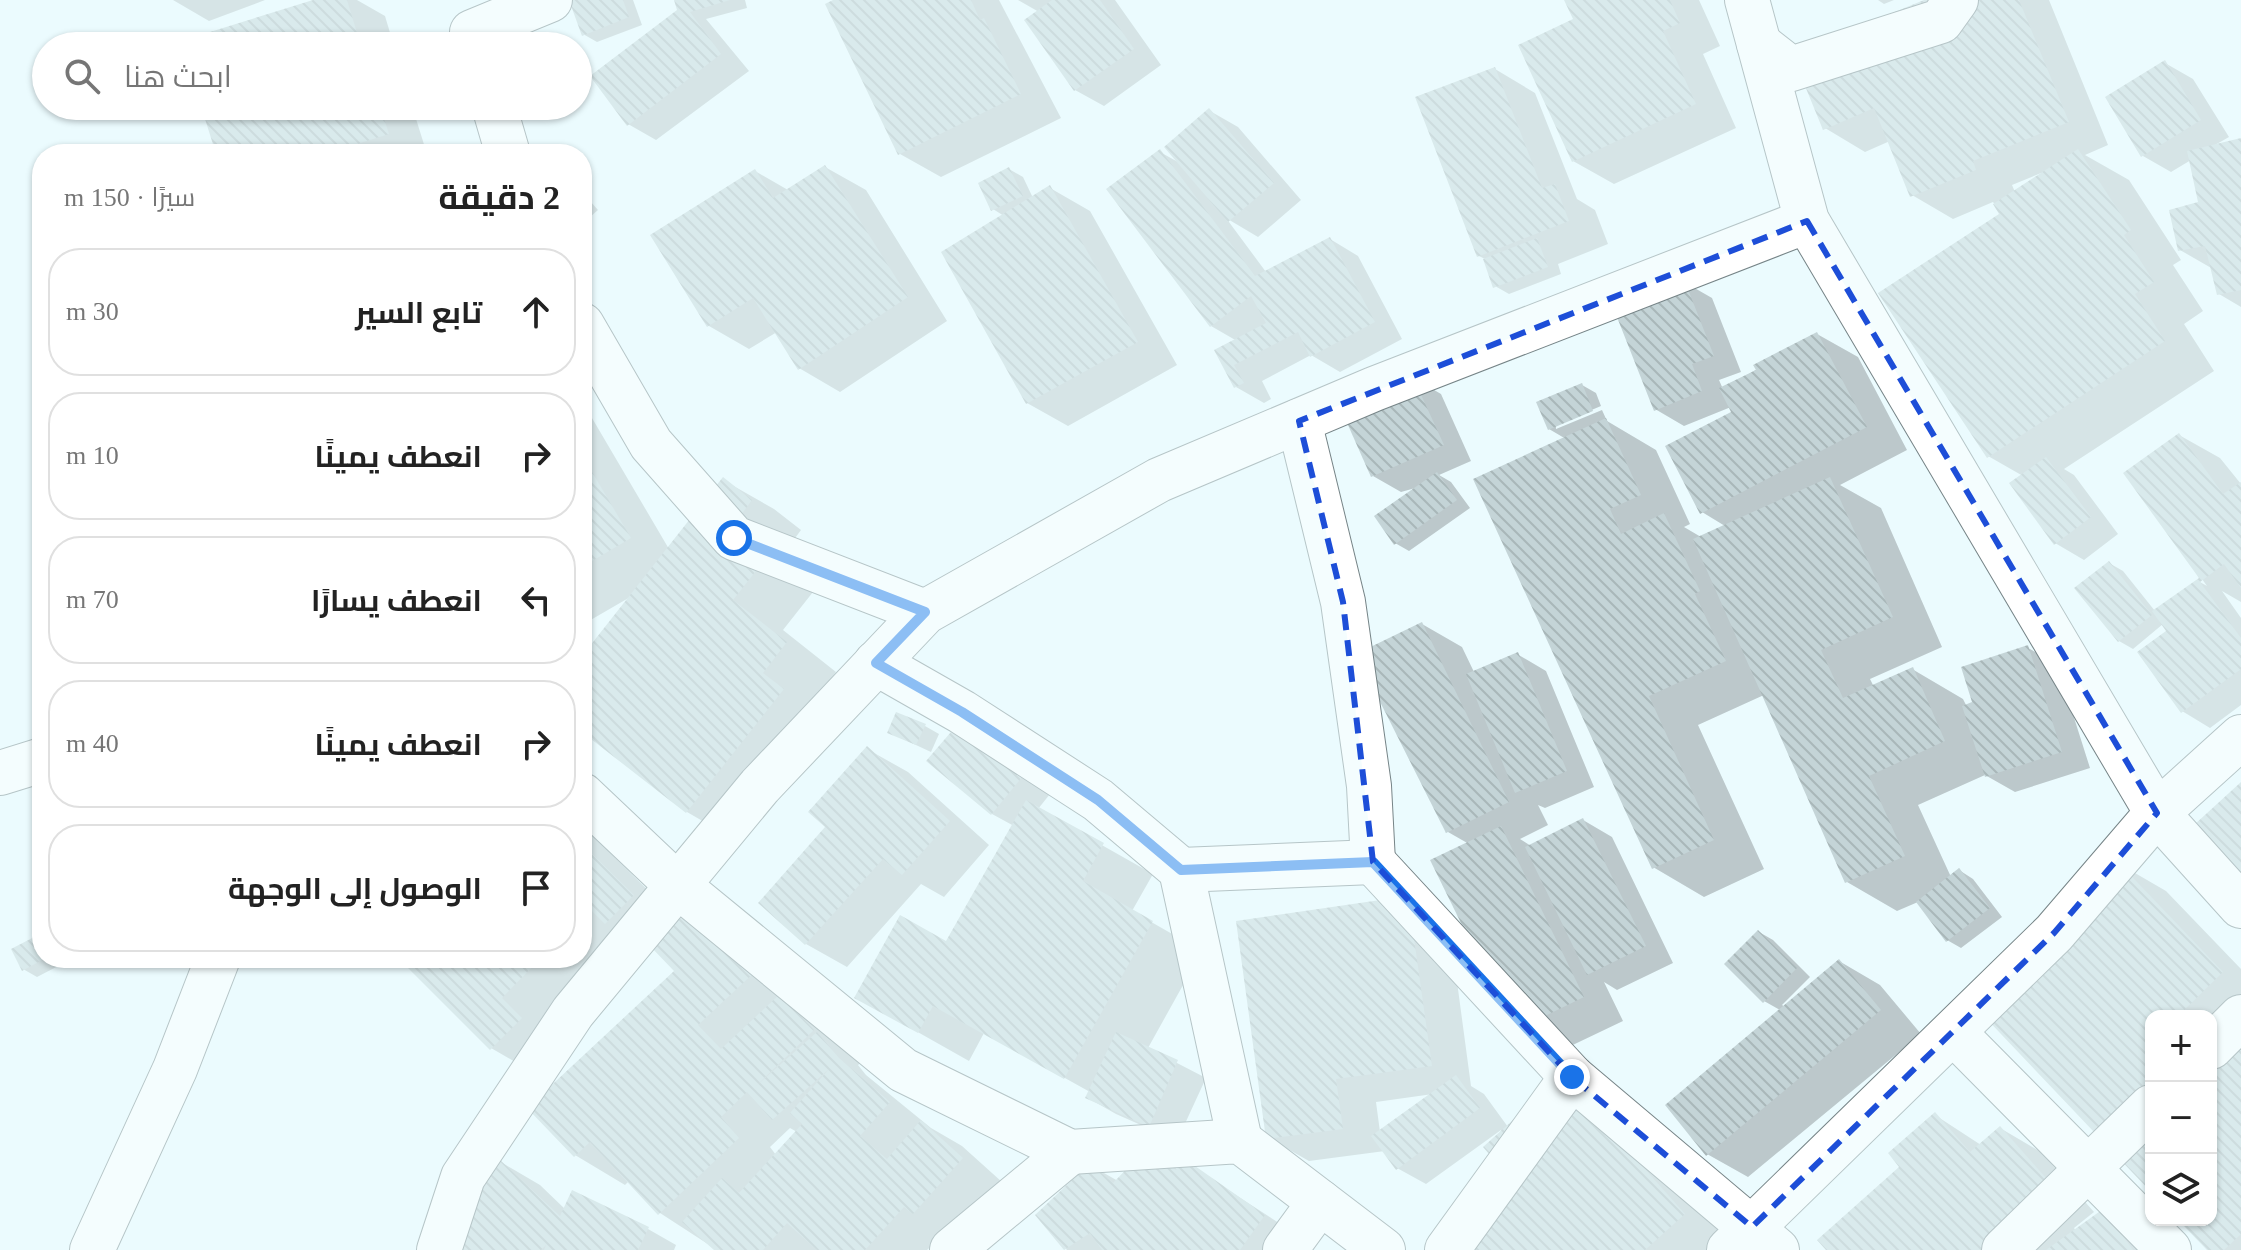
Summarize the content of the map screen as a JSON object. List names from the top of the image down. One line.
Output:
{"page":{"search":"ابحث هنا","heading":["2 دقيقة","سيرًا · 150 m"],"list":[["تابع السير","30 m"],["انعطف يمينًا","10 m"],["انعطف يسارًا","70 m"],["انعطف يمينًا","40 m"],"الوصول إلى الوجهة"],"map_buttons":["+","−"]}}
